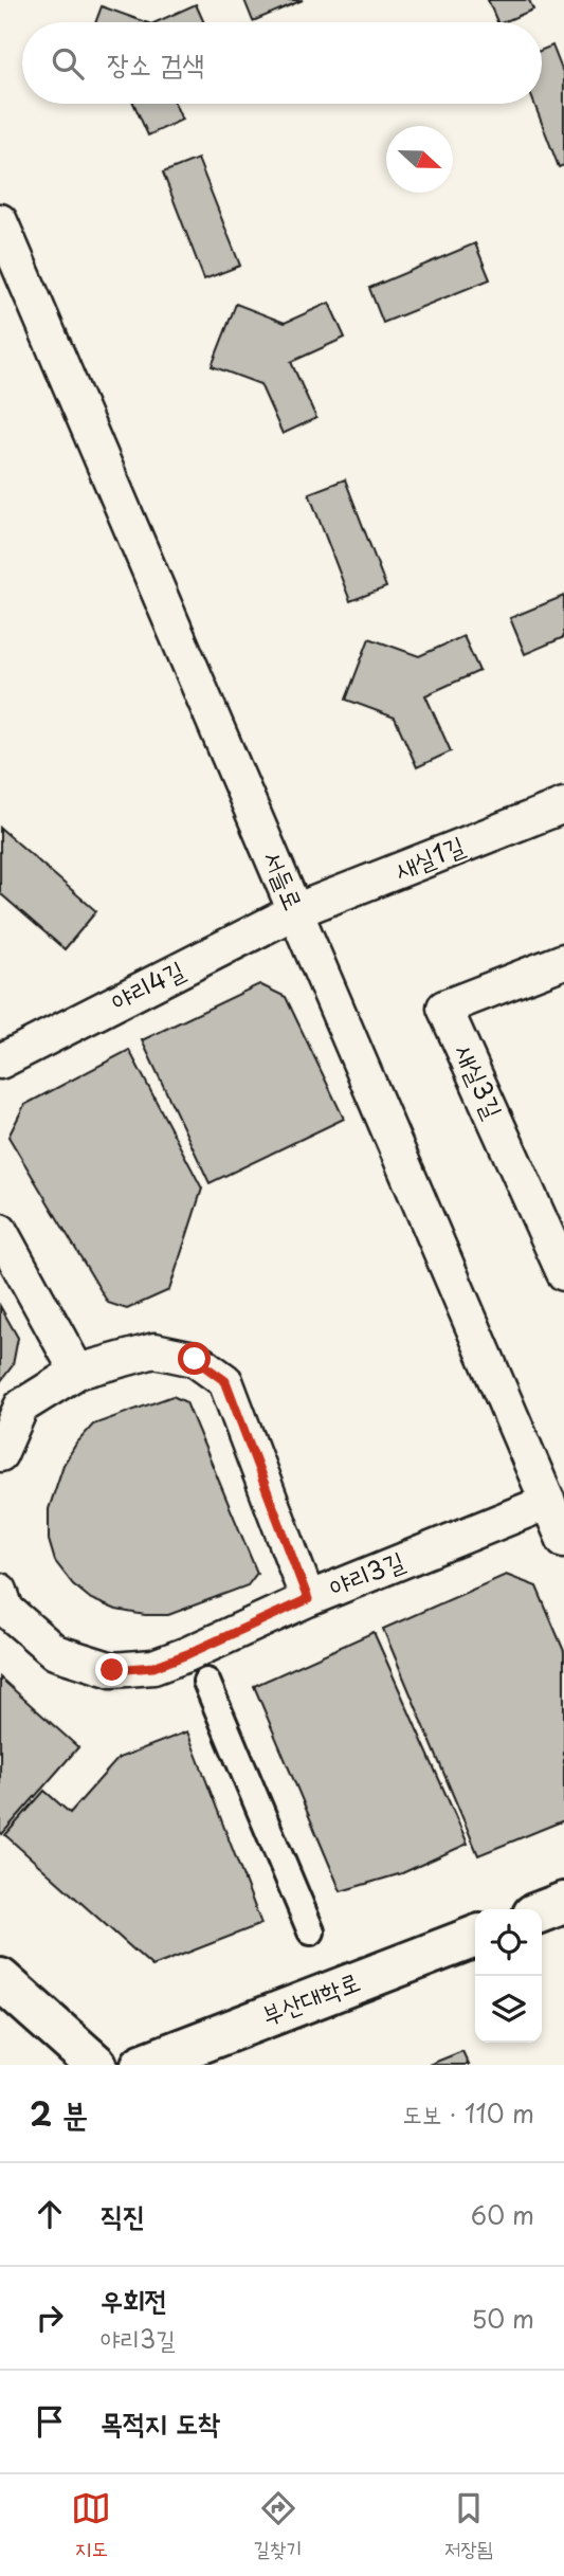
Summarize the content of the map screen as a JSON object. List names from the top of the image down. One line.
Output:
{"streets":{"street":["새실1길","서들로","야리4길","새실3길","야리3길","부산대학로"]},"crossings":[["새실1길","서들로"],["새실1길","야리4길"],["서들로","야리4길"],["서들로","야리3길"]],"north":"right","page":{"search":"장소 검색","heading":["2 분","도보 · 110 m"],"list":[["직진","60 m"],["우회전","야리3길","50 m"],"목적지 도착"],"nav":["지도","길찾기","저장됨"]}}
